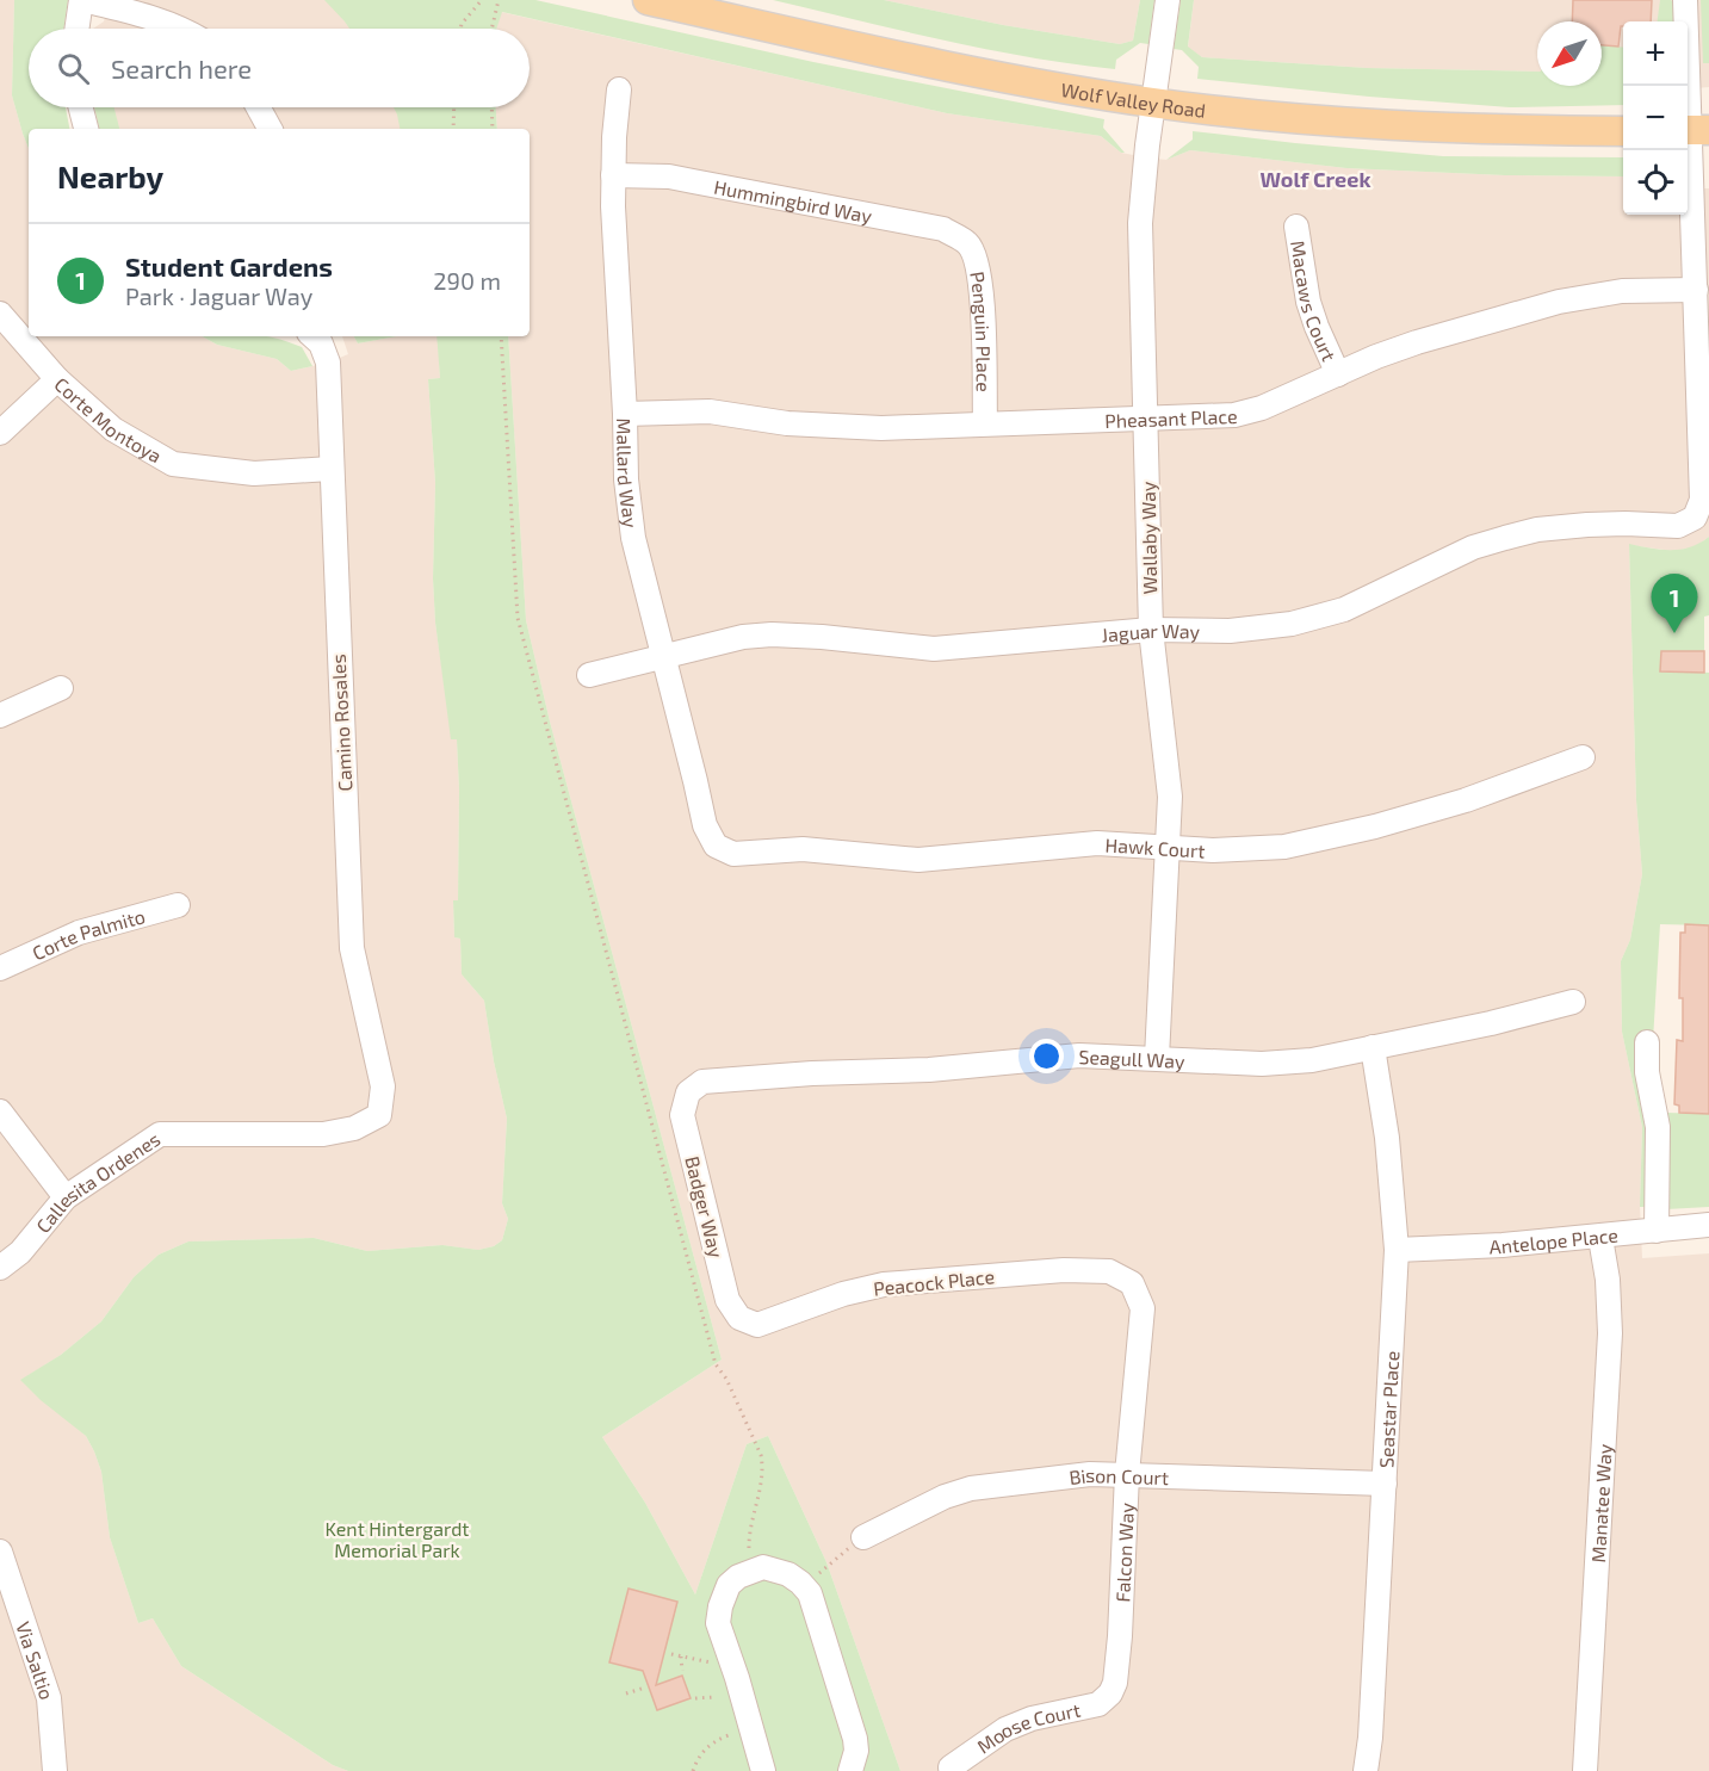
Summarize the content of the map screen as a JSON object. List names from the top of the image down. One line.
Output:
{"streets":{"main road":["Wolf Valley Road"],"street":["Hummingbird Way","Macaws Court","Penguin Place","Corte Montoya","Pheasant Place","Mallard Way","Wallaby Way","Jaguar Way","Camino Rosales","Hawk Court","Corte Palmito","Seagull Way","Callesita Ordenes","Badger Way","Antelope Place","Peacock Place","Seastar Place","Bison Court","Manatee Way","Falcon Way","Via Saltio","Moose Court"]},"crossings":[["Wolf Valley Road","Wallaby Way"],["Hummingbird Way","Penguin Place"],["Hummingbird Way","Mallard Way"],["Macaws Court","Pheasant Place"],["Penguin Place","Pheasant Place"],["Corte Montoya","Camino Rosales"],["Pheasant Place","Mallard Way"],["Pheasant Place","Wallaby Way"],["Pheasant Place","Jaguar Way"],["Mallard Way","Jaguar Way"],["Mallard Way","Hawk Court"],["Wallaby Way","Jaguar Way"],["Wallaby Way","Hawk Court"],["Wallaby Way","Seagull Way"],["Camino Rosales","Callesita Ordenes"],["Seagull Way","Badger Way"],["Seagull Way","Seastar Place"],["Badger Way","Peacock Place"],["Antelope Place","Seastar Place"],["Antelope Place","Manatee Way"],["Peacock Place","Falcon Way"],["Seastar Place","Bison Court"],["Bison Court","Falcon Way"],["Falcon Way","Moose Court"]],"districts":["Wolf Creek"],"parks":["Kent Hintergardt Memorial Park"],"north":"bottom left","page":{"map_buttons":["+","−"],"search":"Search here","heading":"Nearby","list":[{"mark":"1","name":"Student Gardens","note":"Park · Jaguar Way","value":"290 m"}],"pins":"1"}}
